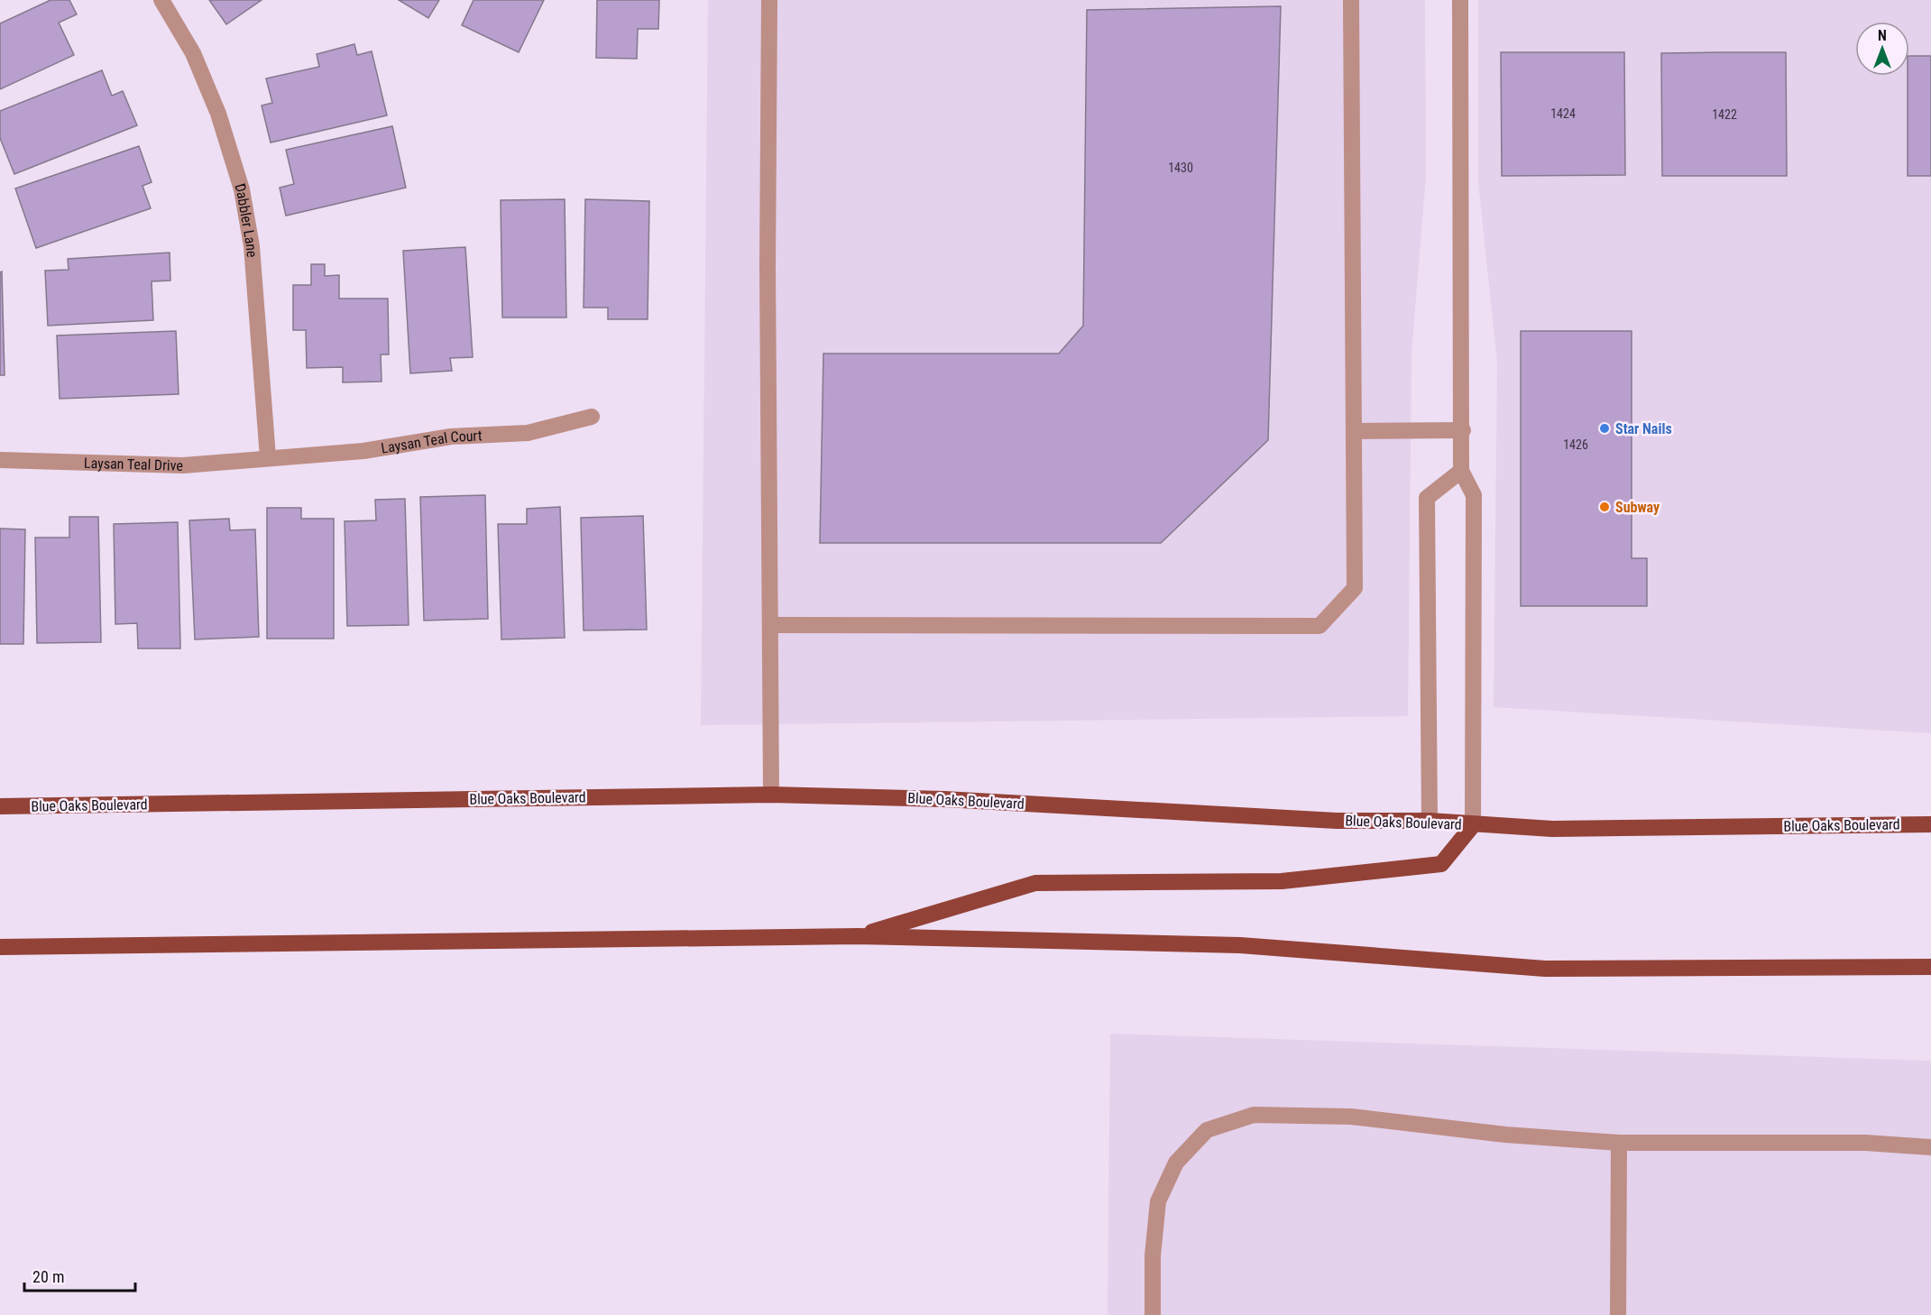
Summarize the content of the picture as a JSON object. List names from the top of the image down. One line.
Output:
{"streets":{"main road":["Blue Oaks Boulevard"],"street":["Dabbler Lane","Laysan Teal Court","Laysan Teal Drive"]},"crossings":[["Dabbler Lane","Laysan Teal Court"],["Dabbler Lane","Laysan Teal Drive"],["Laysan Teal Court","Laysan Teal Drive"]],"places":["Star Nails","Subway"],"house_numbers":["1424","1422","1430","1426"],"scale_bar":"20 m","north":"top"}
